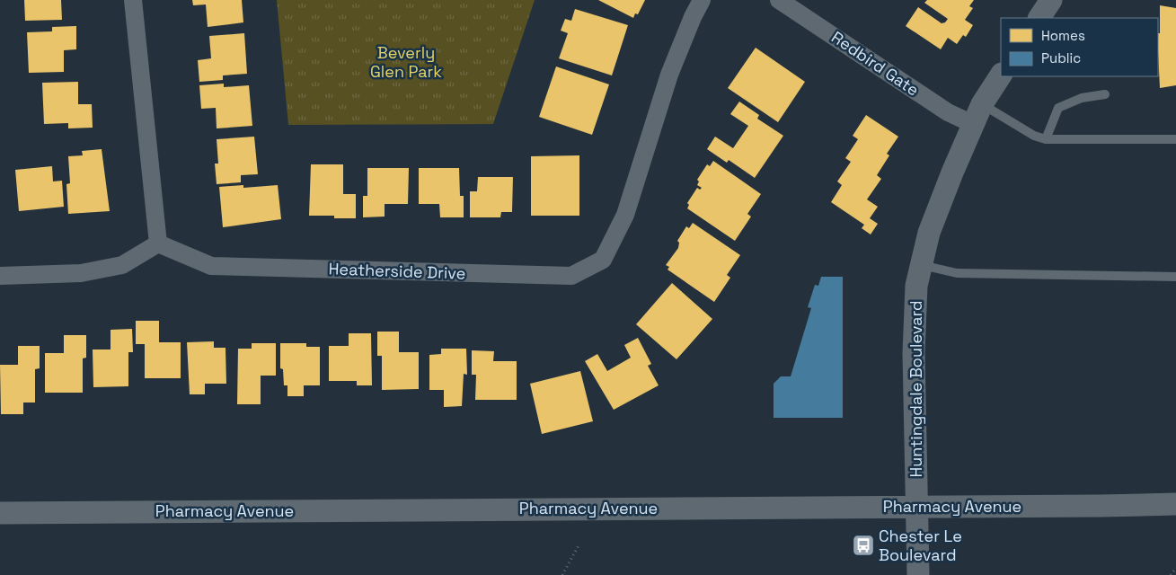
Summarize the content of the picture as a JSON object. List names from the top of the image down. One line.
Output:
{"streets":{"street":["Redbird Gate","Heatherside Drive","Huntingdale Boulevard","Pharmacy Avenue"]},"crossings":[["Redbird Gate","Huntingdale Boulevard"],["Huntingdale Boulevard","Pharmacy Avenue"]],"parks":["Beverly Glen Park"],"places":{"bus stop":["Chester Le Boulevard"]},"legend":["Homes","Public"]}
